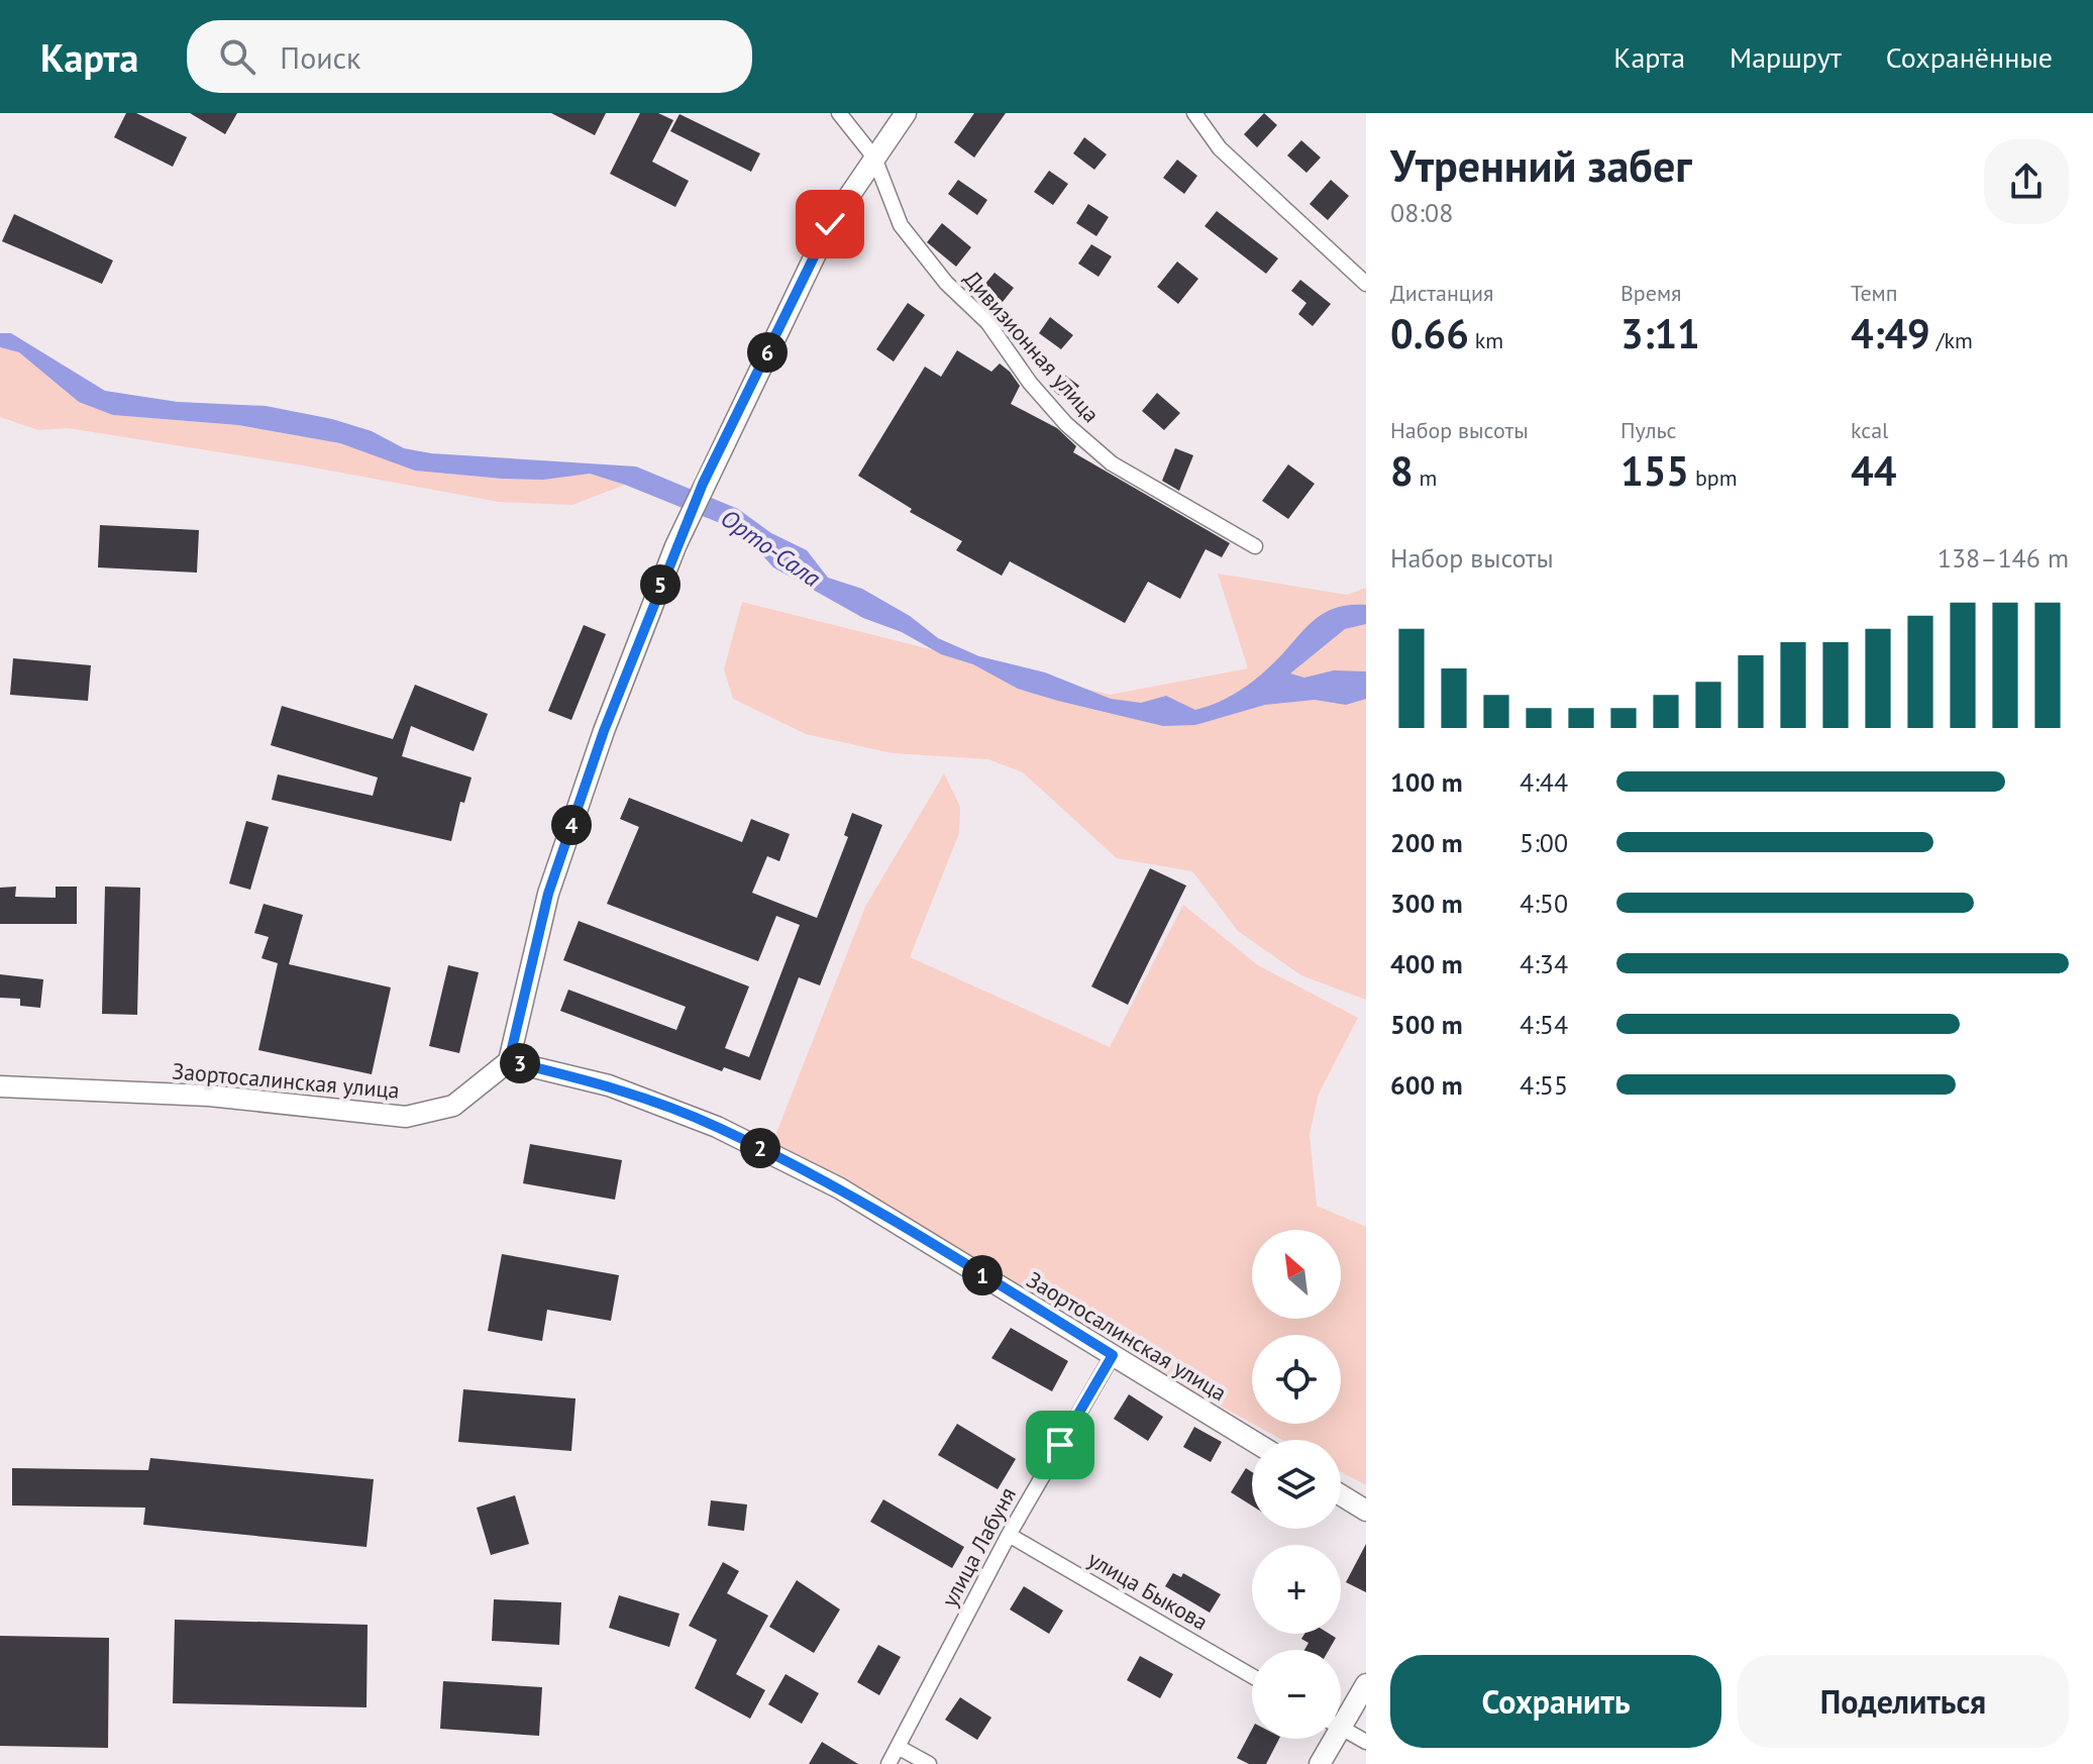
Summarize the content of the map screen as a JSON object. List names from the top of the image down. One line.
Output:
{"streets":{"street":["Дивизионная улица","Заортосалинская улица","улица Лабуня","улица Быкова"]},"crossings":[["Заортосалинская улица","улица Лабуня"],["улица Лабуня","улица Быкова"]],"water":["Орто-Сала"],"north":"top left","page":{"header":"Карта","search":"Поиск","nav":["Карта","Маршрут","Сохранённые"],"heading":["Утренний забег","08:08"],"stats":[["Дистанция","0.66 km"],["Время","3:11"],["Темп","4:49 /km"],["Набор высоты","8 m"],["Пульс","155 bpm"],["kcal","44"]],"pins":["6","5","4","3","2","1"],"chart":["Набор высоты","138–146 m"],"list":[{"name":"100 m","note":"4:44"},{"name":"200 m","note":"5:00"},{"name":"300 m","note":"4:50"},{"name":"400 m","note":"4:34"},{"name":"500 m","note":"4:54"},{"name":"600 m","note":"4:55"}],"map_buttons":["+","−"],"buttons":["Сохранить","Поделиться"]}}
